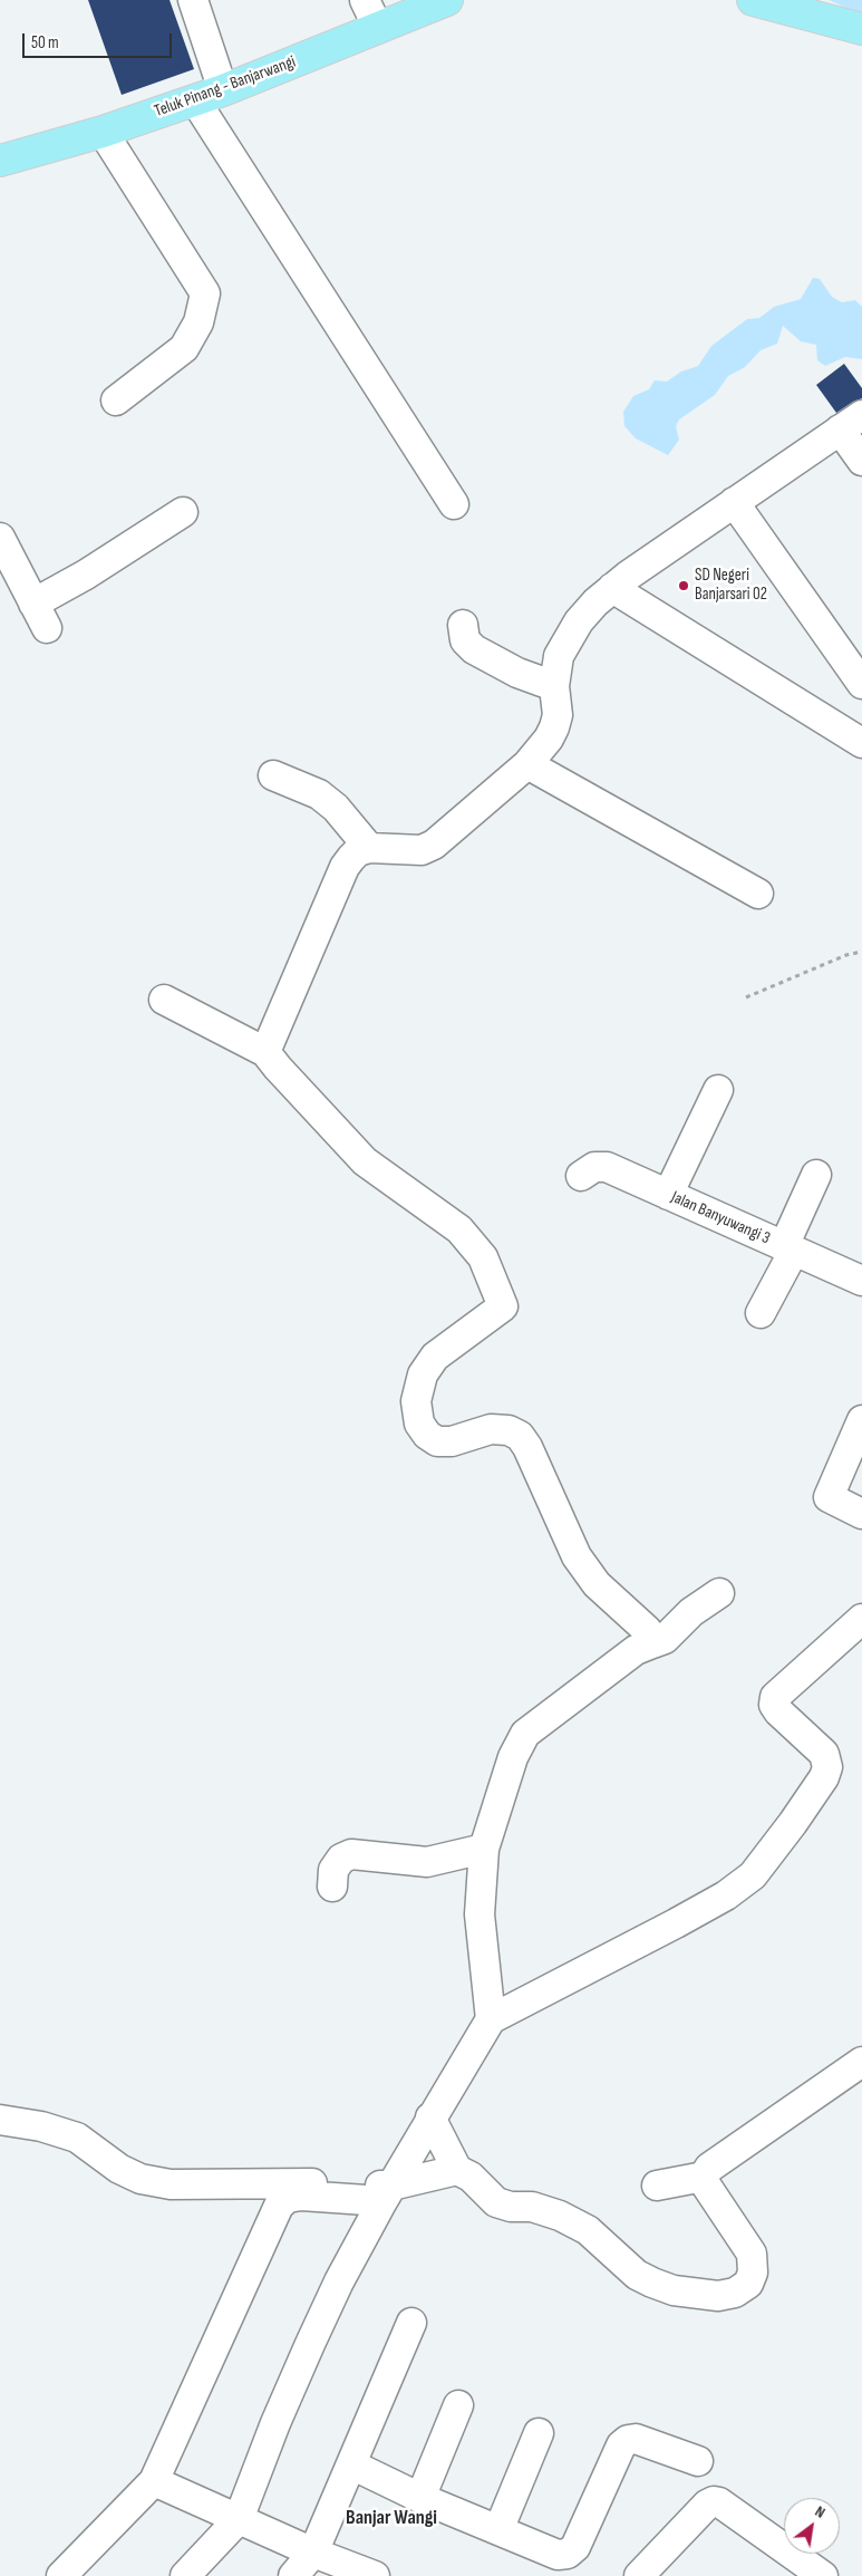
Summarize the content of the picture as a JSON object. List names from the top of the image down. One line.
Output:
{"streets":{"main road":["Teluk Pinang - Banjarwangi"],"street":["Jalan Banyuwangi 3"]},"districts":["Banjar Wangi"],"places":["SD Negeri Banjarsari 02"],"scale_bar":"50 m","north":"top right"}
